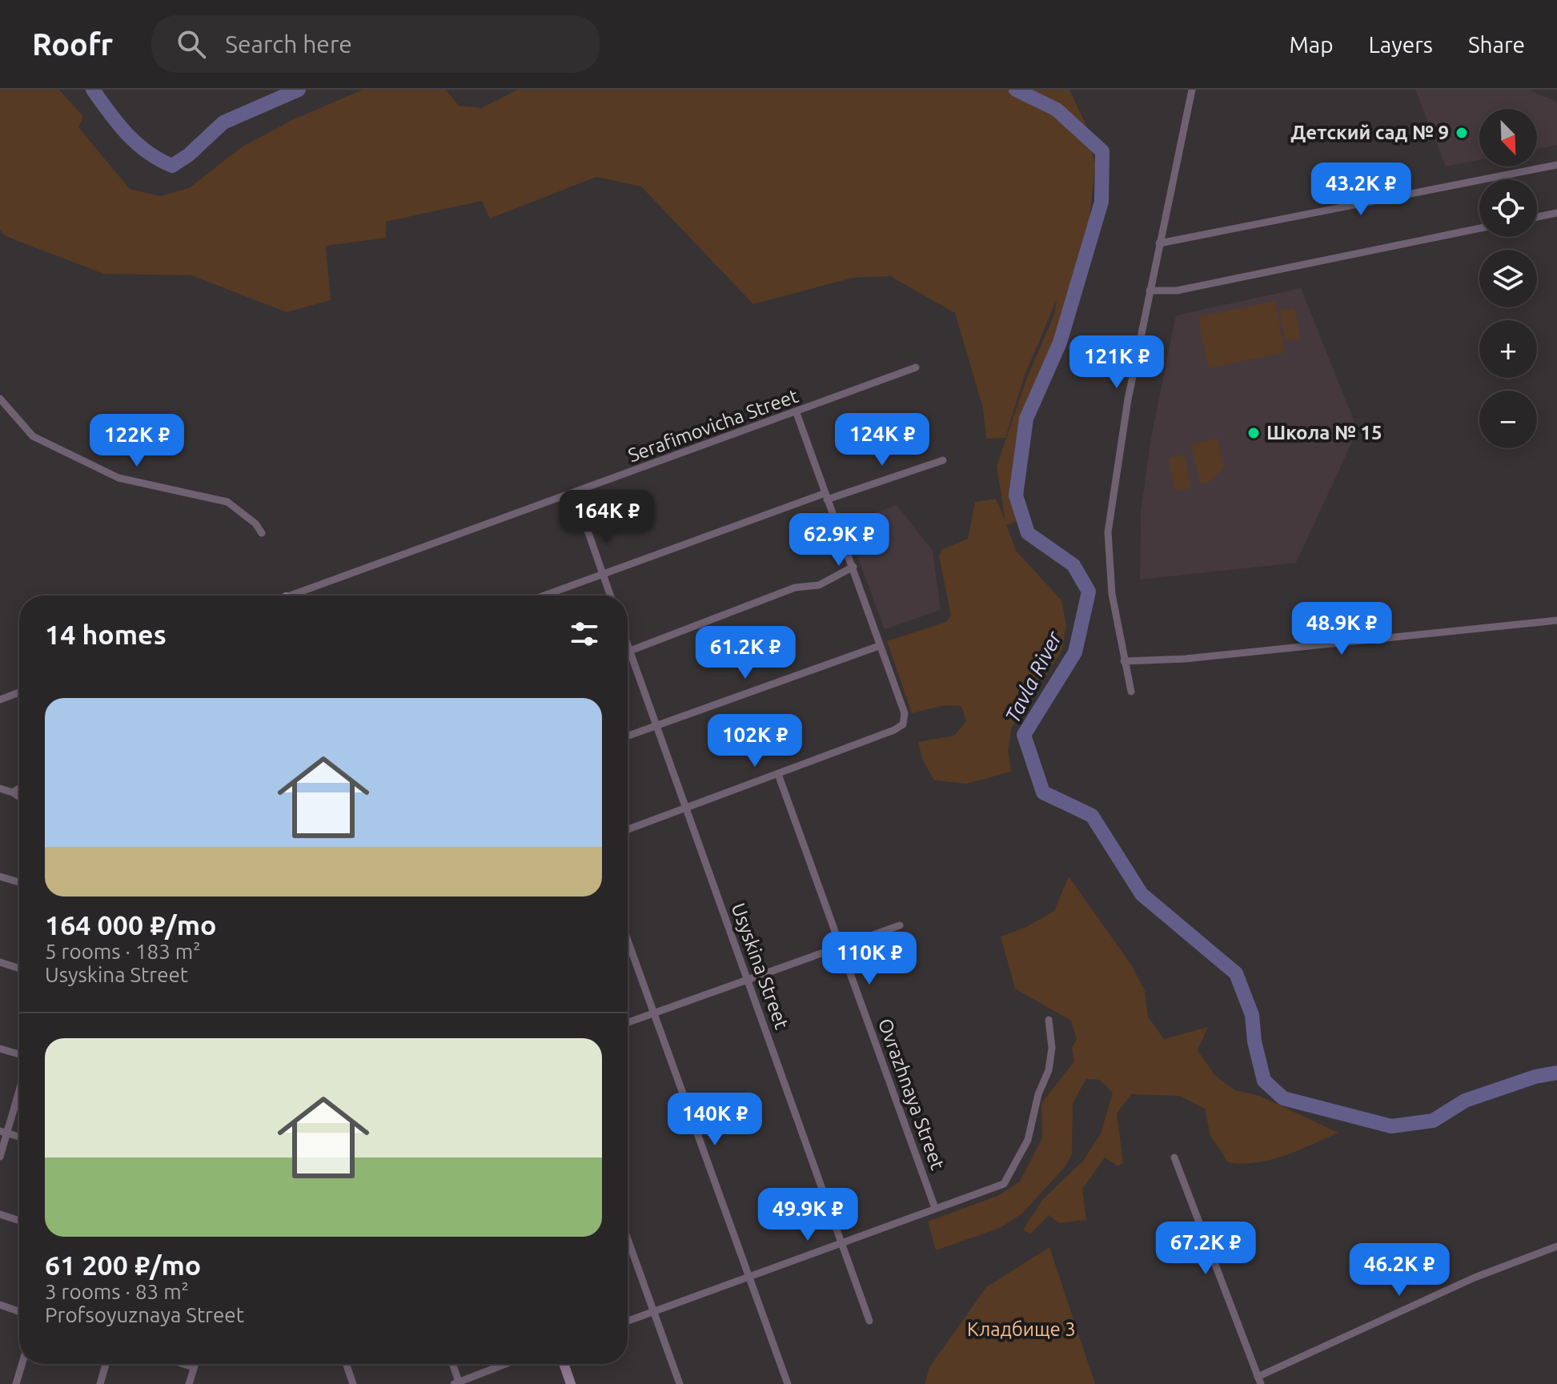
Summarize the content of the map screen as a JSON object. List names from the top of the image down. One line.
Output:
{"streets":{"street":["Serafimovicha Street","Usyskina Street","Ovrazhnaya Street"]},"water":["Tavla River"],"parks":["Кладбище 3"],"places":["Детский сад № 9","Школа № 15"],"north":"bottom right","page":{"header":"Roofr","search":"Search here","nav":["Map","Layers","Share"],"map_buttons":["+","−"],"price":["43.2K ₽","121K ₽","124K ₽","122K ₽","164K ₽","62.9K ₽","48.9K ₽","61.2K ₽","102K ₽","110K ₽","140K ₽","49.9K ₽","67.2K ₽","46.2K ₽"],"heading":"14 homes","list":[{"name":"164 000 ₽/mo","note":"5 rooms · 183 m² · Usyskina Street"},{"name":"61 200 ₽/mo","note":"3 rooms · 83 m² · Profsoyuznaya Street"}]}}
